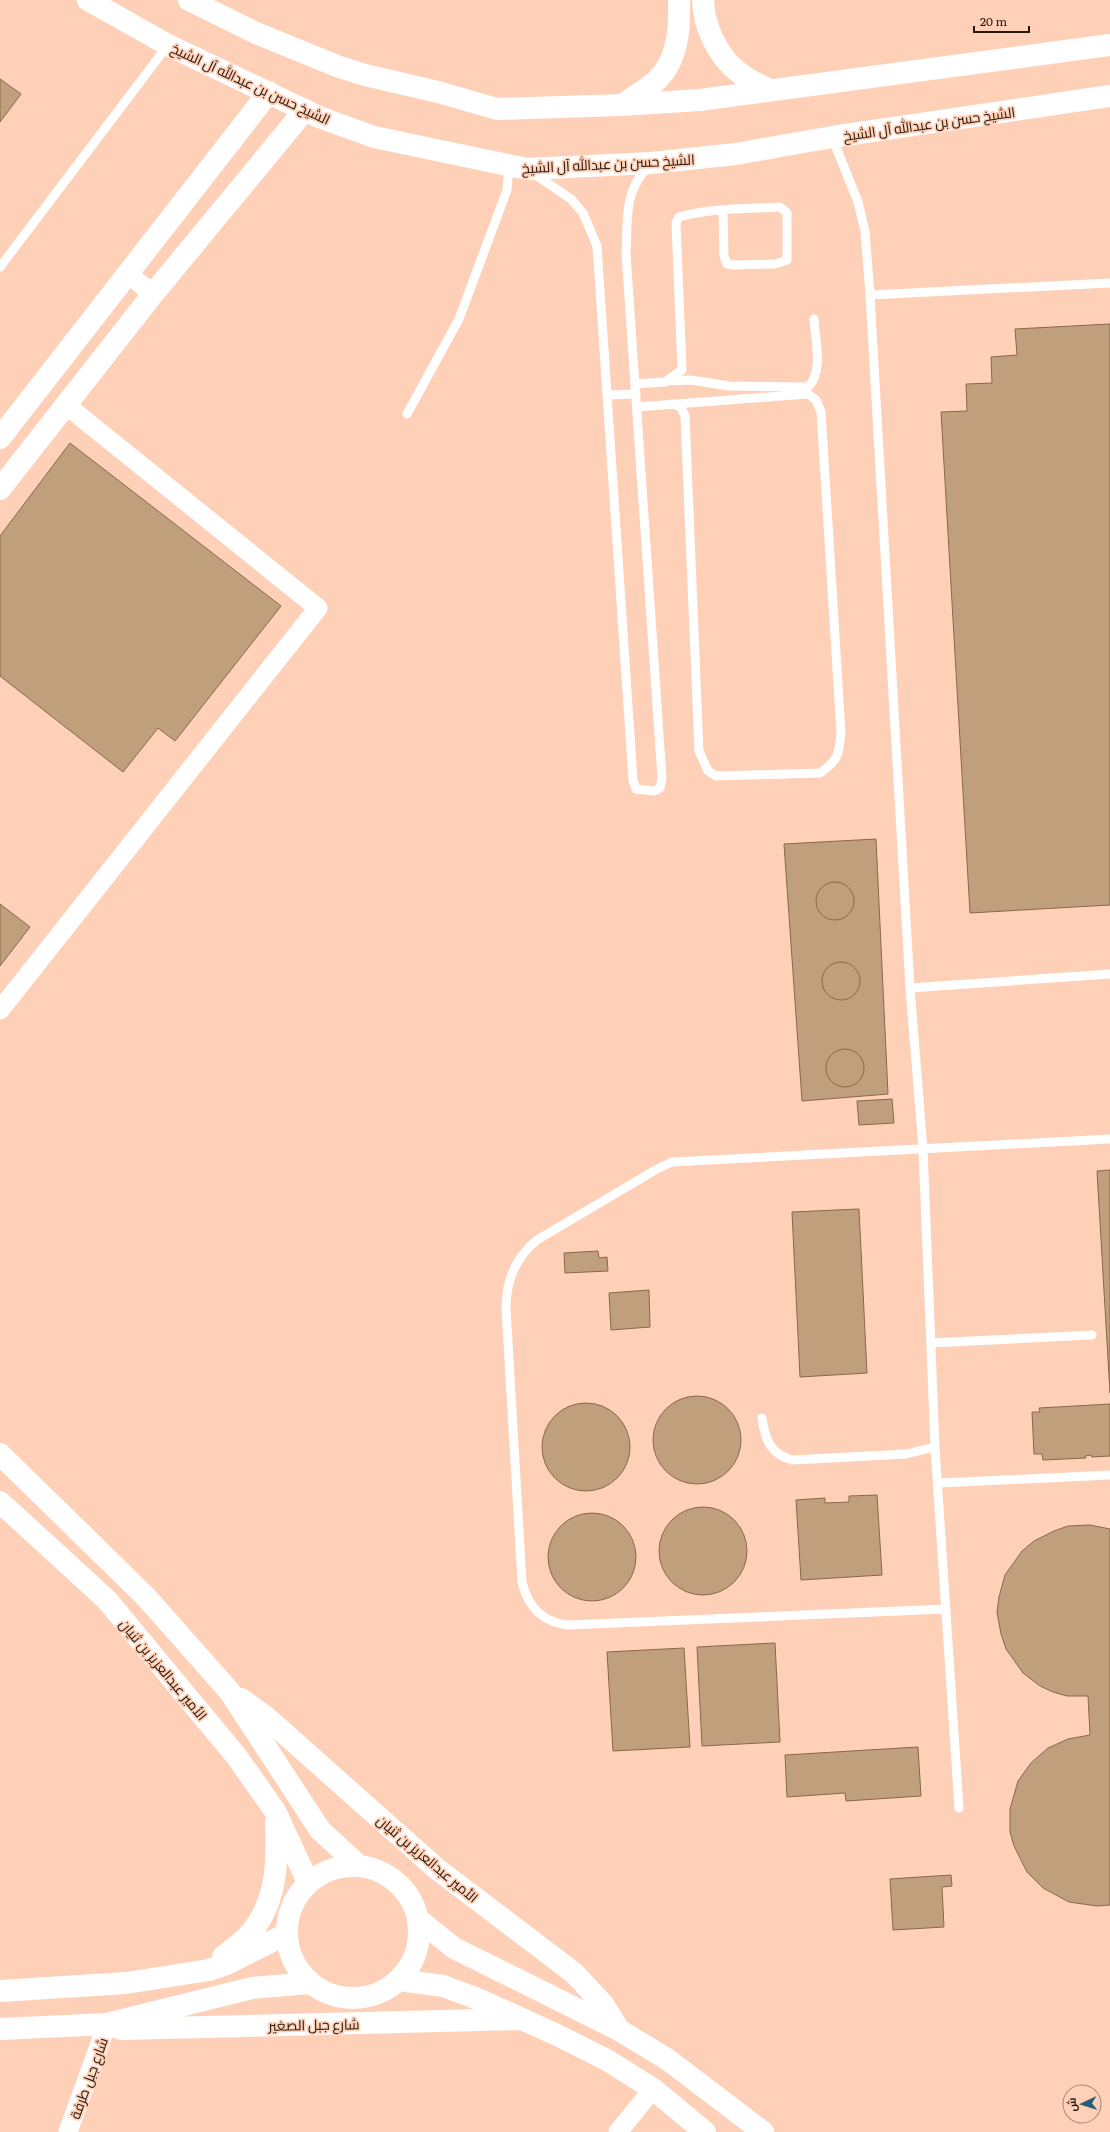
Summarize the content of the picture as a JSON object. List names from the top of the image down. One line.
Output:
{"streets":{"street":["الشيخ حسن بن عبدالله آل الشيخ","الأمير عبدالعزيز بن ثنيان","شارع جبل الصغير","شارع جبل طرفة"]},"crossings":[["الأمير عبدالعزيز بن ثنيان","شارع جبل الصغير"],["شارع جبل الصغير","شارع جبل طرفة"]],"scale_bar":"20 m","north":"left"}
